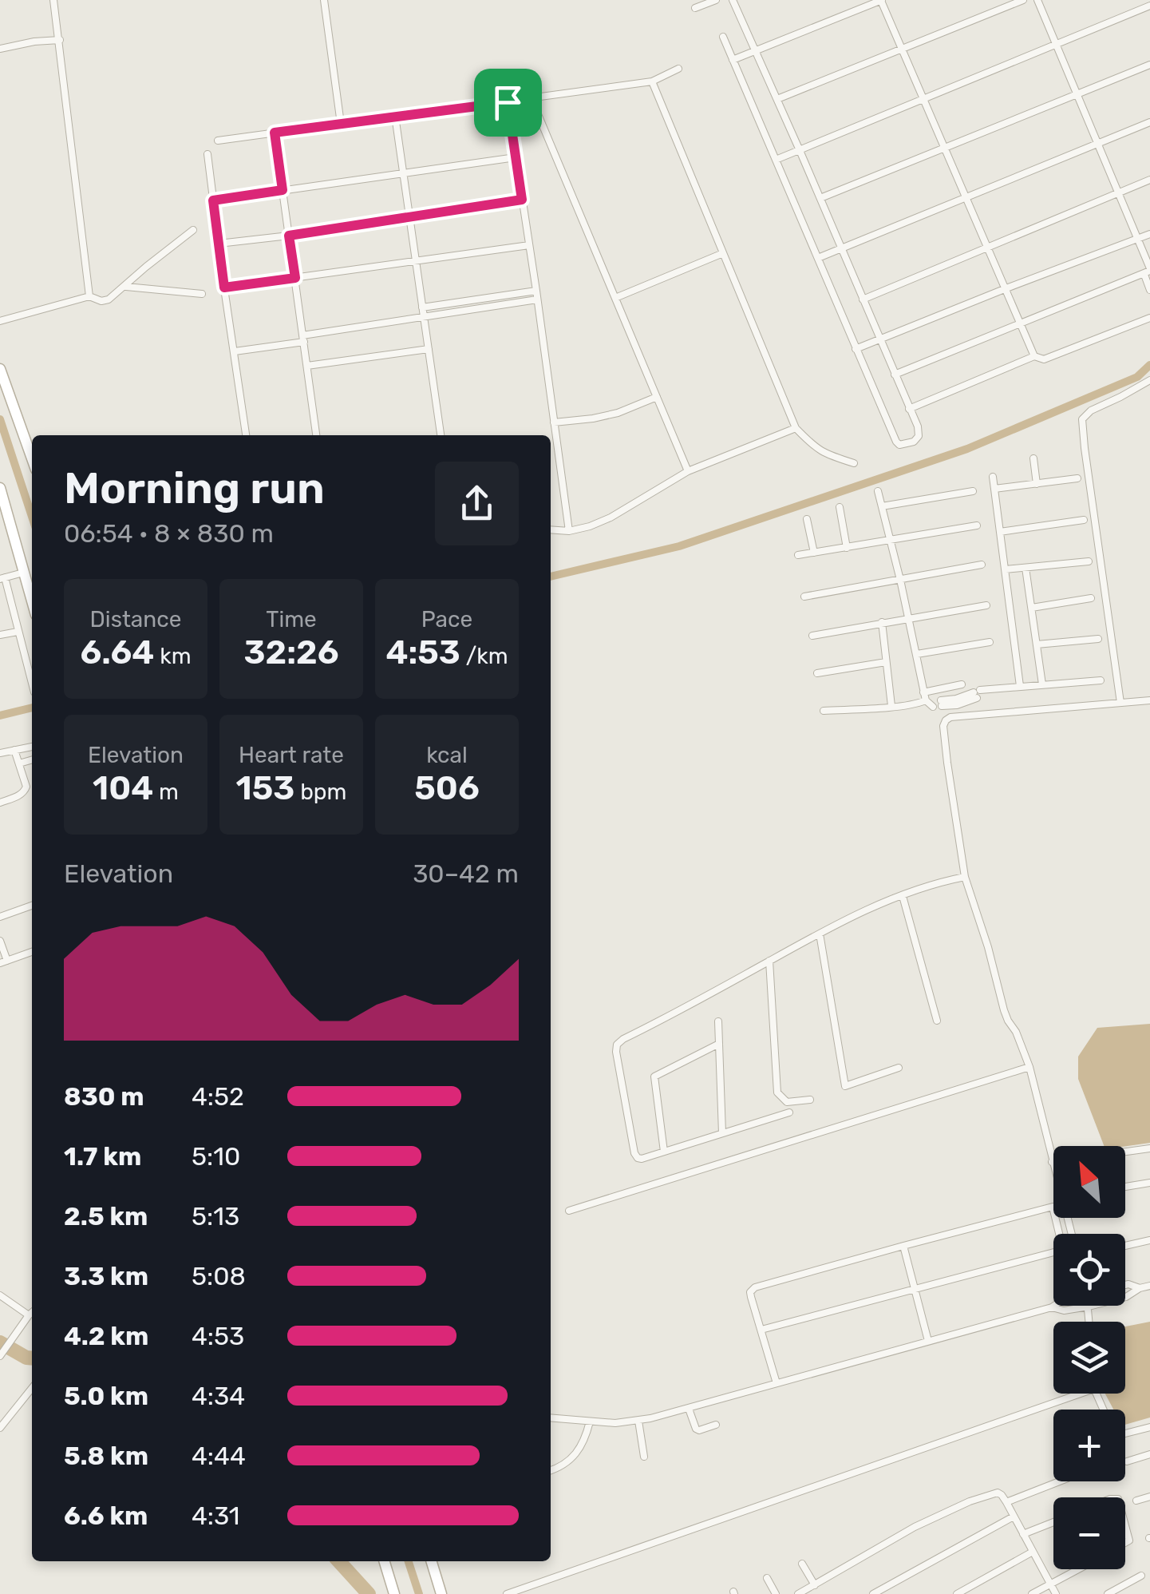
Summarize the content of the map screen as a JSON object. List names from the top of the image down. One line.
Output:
{"north":"top left","page":{"heading":["Morning run","06:54 · 8 × 830 m"],"stats":[["Distance","6.64 km"],["Time","32:26"],["Pace","4:53 /km"],["Elevation","104 m"],["Heart rate","153 bpm"],["kcal","506"]],"chart":["Elevation","30–42 m"],"list":[{"name":"830 m","note":"4:52"},{"name":"1.7 km","note":"5:10"},{"name":"2.5 km","note":"5:13"},{"name":"3.3 km","note":"5:08"},{"name":"4.2 km","note":"4:53"},{"name":"5.0 km","note":"4:34"},{"name":"5.8 km","note":"4:44"},{"name":"6.6 km","note":"4:31"}],"map_buttons":["+","−"]}}
